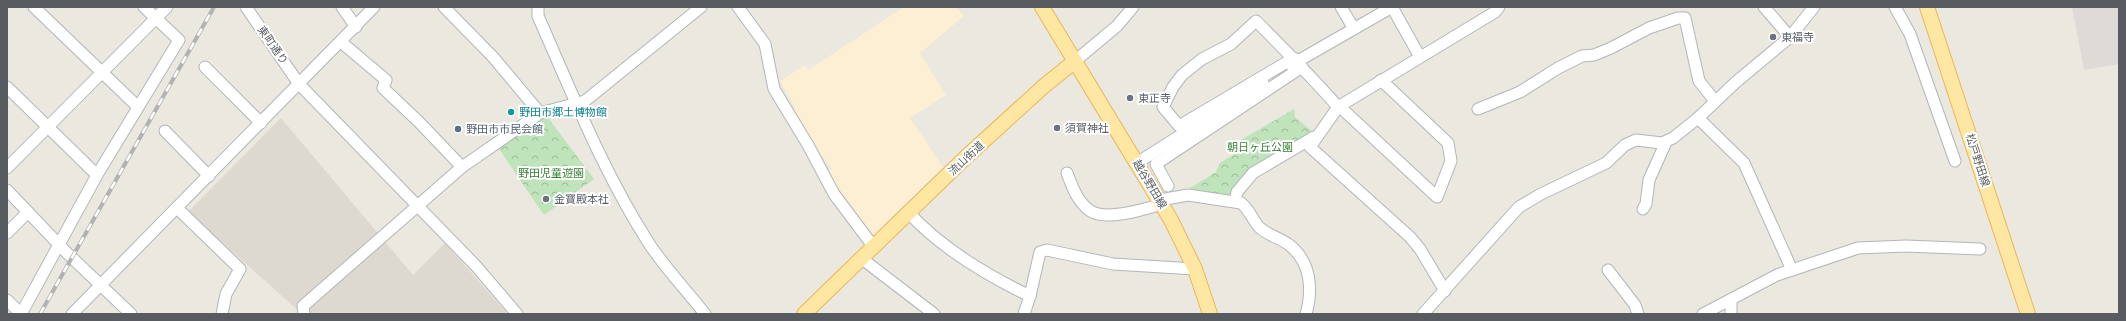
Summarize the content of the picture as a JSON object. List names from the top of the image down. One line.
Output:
{"streets":{"main road":["流山街道","松戸野田線","越谷野田線"],"street":["東町通り"]},"crossings":[["流山街道","越谷野田線"]],"parks":["朝日ヶ丘公園","野田児童遊園"],"places":["東福寺","東正寺","野田市郷土博物館","須賀神社","野田市市民会館","金寶殿本社"]}
